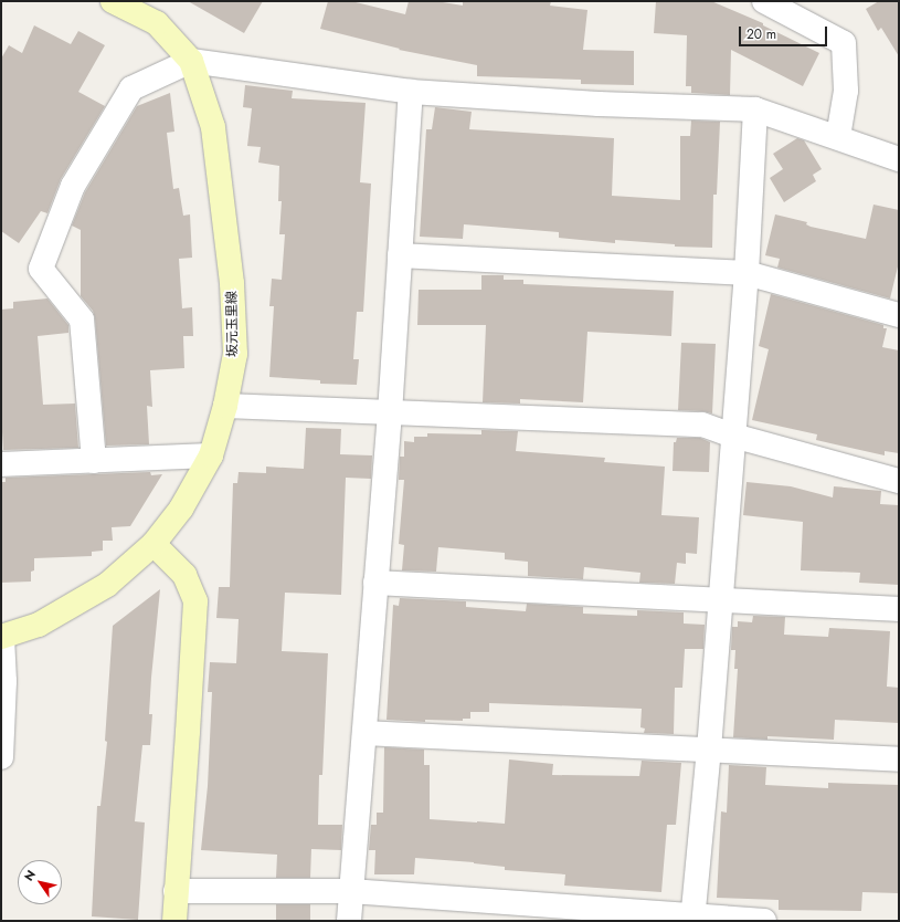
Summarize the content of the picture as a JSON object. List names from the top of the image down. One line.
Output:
{"streets":{"street":["坂元玉里線"]},"scale_bar":"20 m","north":"top left"}
